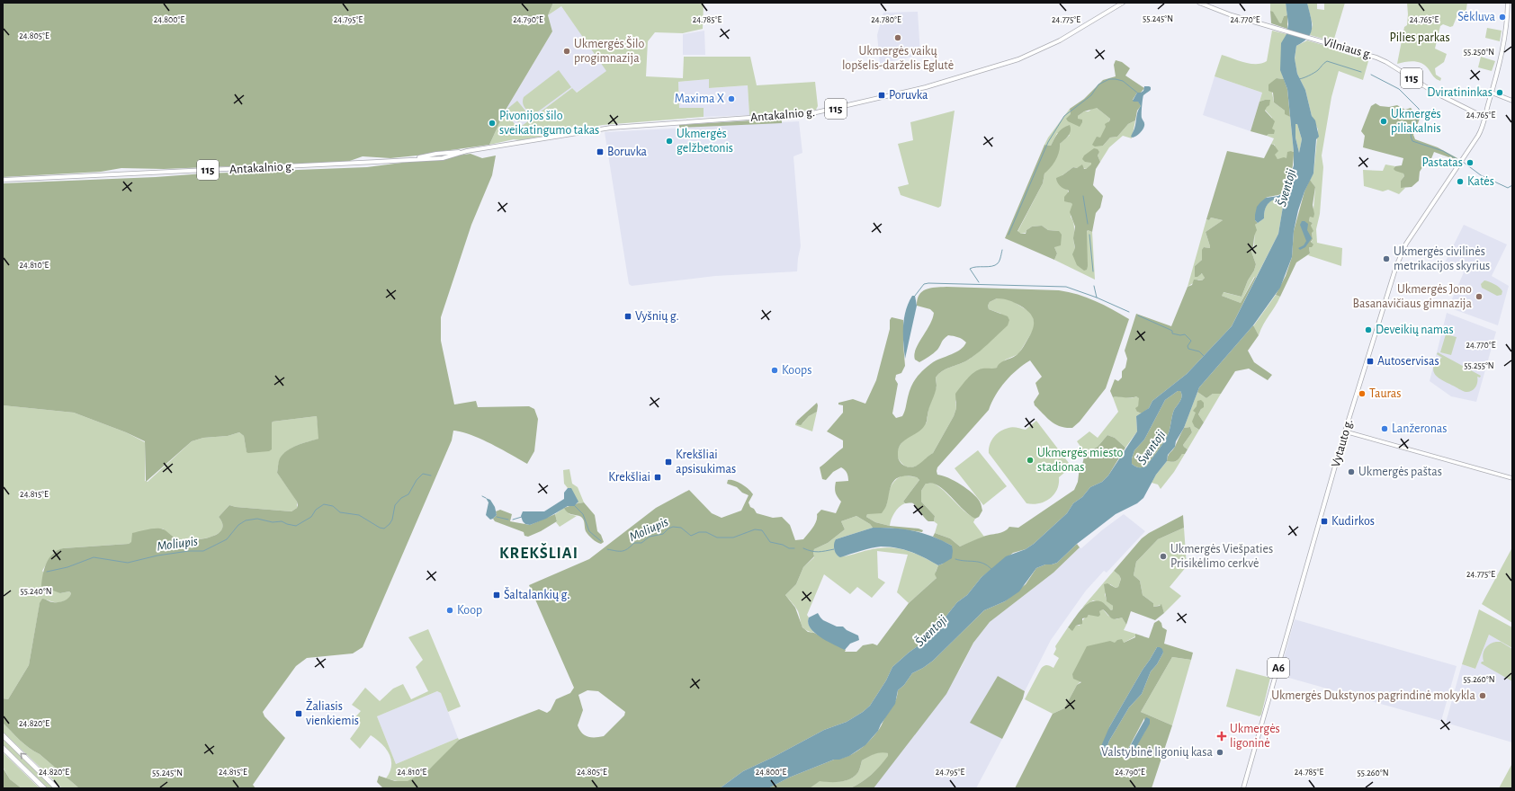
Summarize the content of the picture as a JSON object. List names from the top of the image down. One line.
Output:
{"streets":{"main road":["Vilniaus g.","115","Antakalnio g.","Vytauto g.","A6"]},"crossings":[["Vilniaus g.","Vytauto g."],["Vilniaus g.","A6"],["Vytauto g.","A6"]],"districts":["KREKŠLIAI"],"water":["Šventoji","Moliupis"],"parks":["Pilies parkas"],"places":{"other":["Sėkluva","Ukmergės vaikų lopšelis-darželis Eglutė","Ukmergės Šilo progimnazija","Dviratininkas","Maxima X","Ukmergės piliakalnis","Pivonijos šilo sveikatingumo takas","Ukmergės gelžbetonis","Pastatas","Katės","Ukmergės civilinės metrikacijos skyrius","Ukmergės Jono Basanavičiaus gimnazija","Deveikių namas","Koops","Tauras","Lanžeronas","Ukmergės miesto stadionas","Ukmergės paštas","Ukmergės Viešpaties Prisikėlimo cerkvė","Koop","Ukmergės Dukstynos pagrindinė mokykla","Valstybinė ligonių kasa"],"transit":["Poruvka","Boruvka","Vyšnių g.","Autoservisas","Krekšliai apsisukimas","Krekšliai","Kudirkos","Šaltalankių g.","Žaliasis vienkiemis"],"health":["Ukmergės ligoninė"]},"coordinates":["55.245°N","24.765°E","24.800°E","24.790°E","24.785°E","24.780°E","24.775°E","24.770°E","24.795°E","24.805°E","55.250°N","24.810°E","55.255°N","24.815°E","55.240°N","55.260°N","24.820°E"]}
